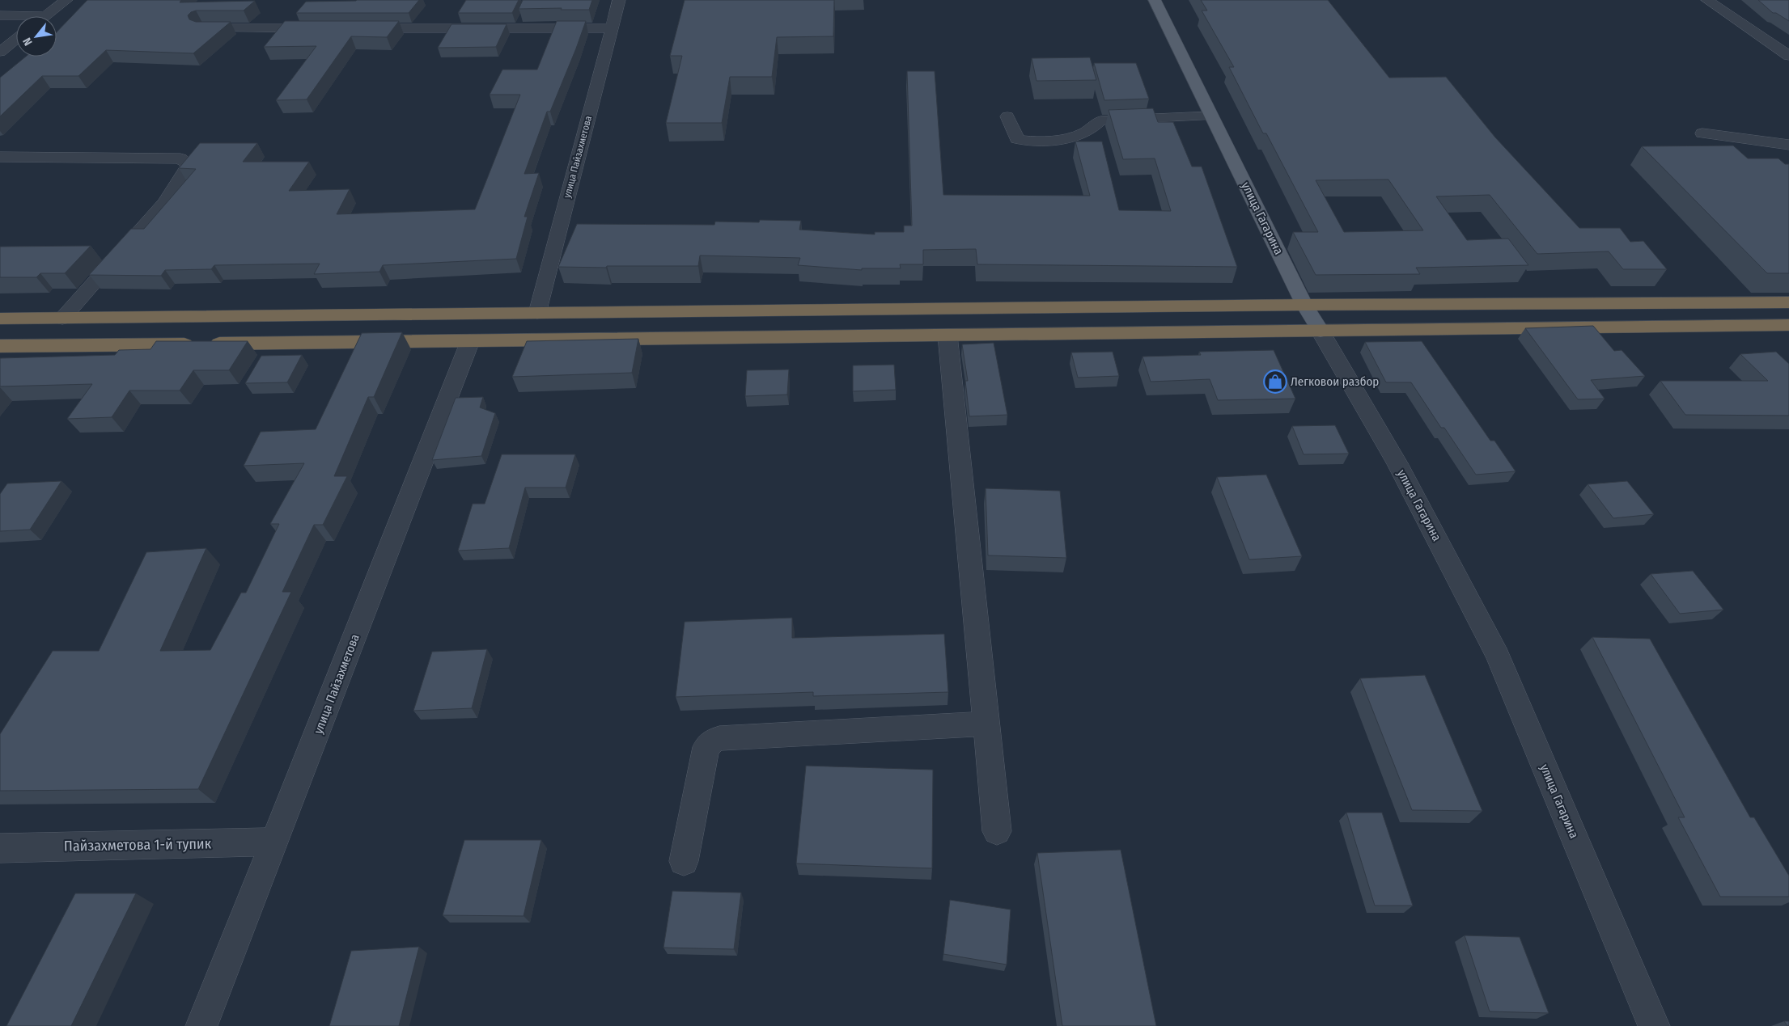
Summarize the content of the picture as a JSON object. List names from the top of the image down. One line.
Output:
{"streets":{"main road":["улица Гагарина"],"street":["улица Пайзахметова","Пайзахметова 1-й тупик"]},"crossings":[["улица Пайзахметова","Пайзахметова 1-й тупик"]],"places":{"shop":["Легковои разбор"]},"north":"bottom left"}
